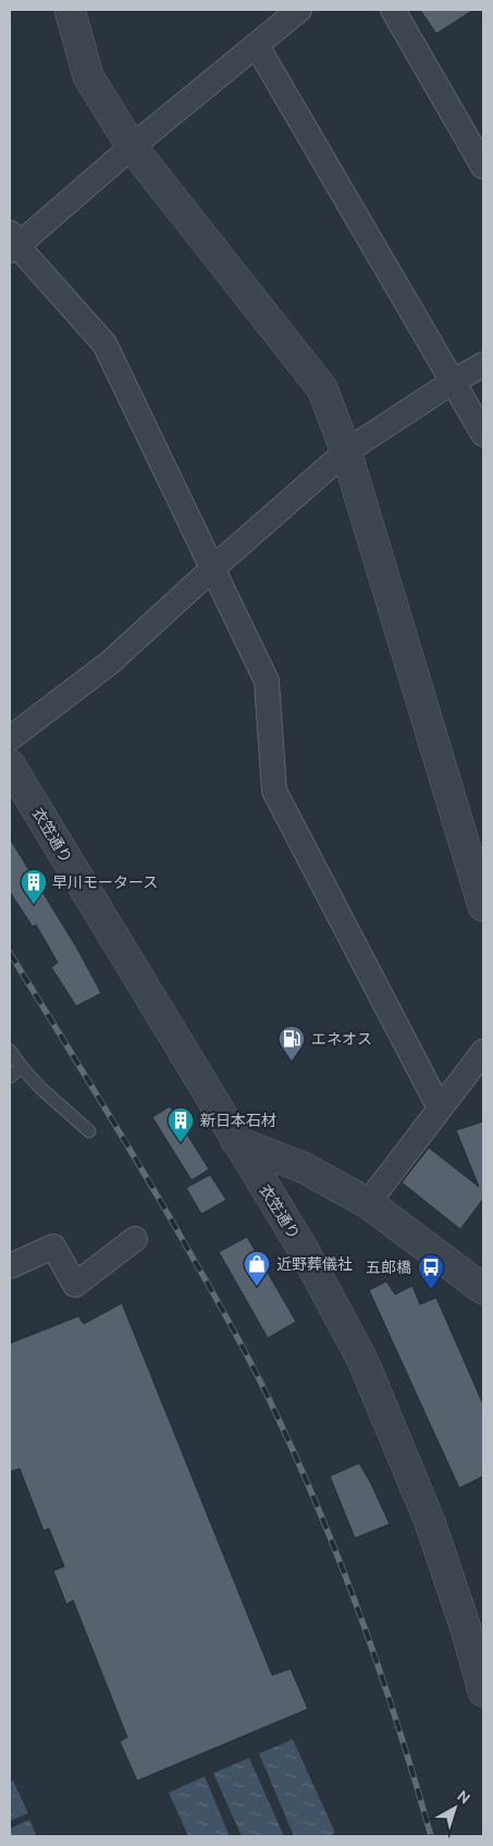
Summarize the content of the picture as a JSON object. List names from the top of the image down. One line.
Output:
{"streets":{"street":["衣笠通り"]},"places":{"building":["早川モータース","新日本石材"],"fuel station":["エネオス"],"shop":["近野葬儀社"],"bus stop":["五郎橋"]},"north":"top right"}
